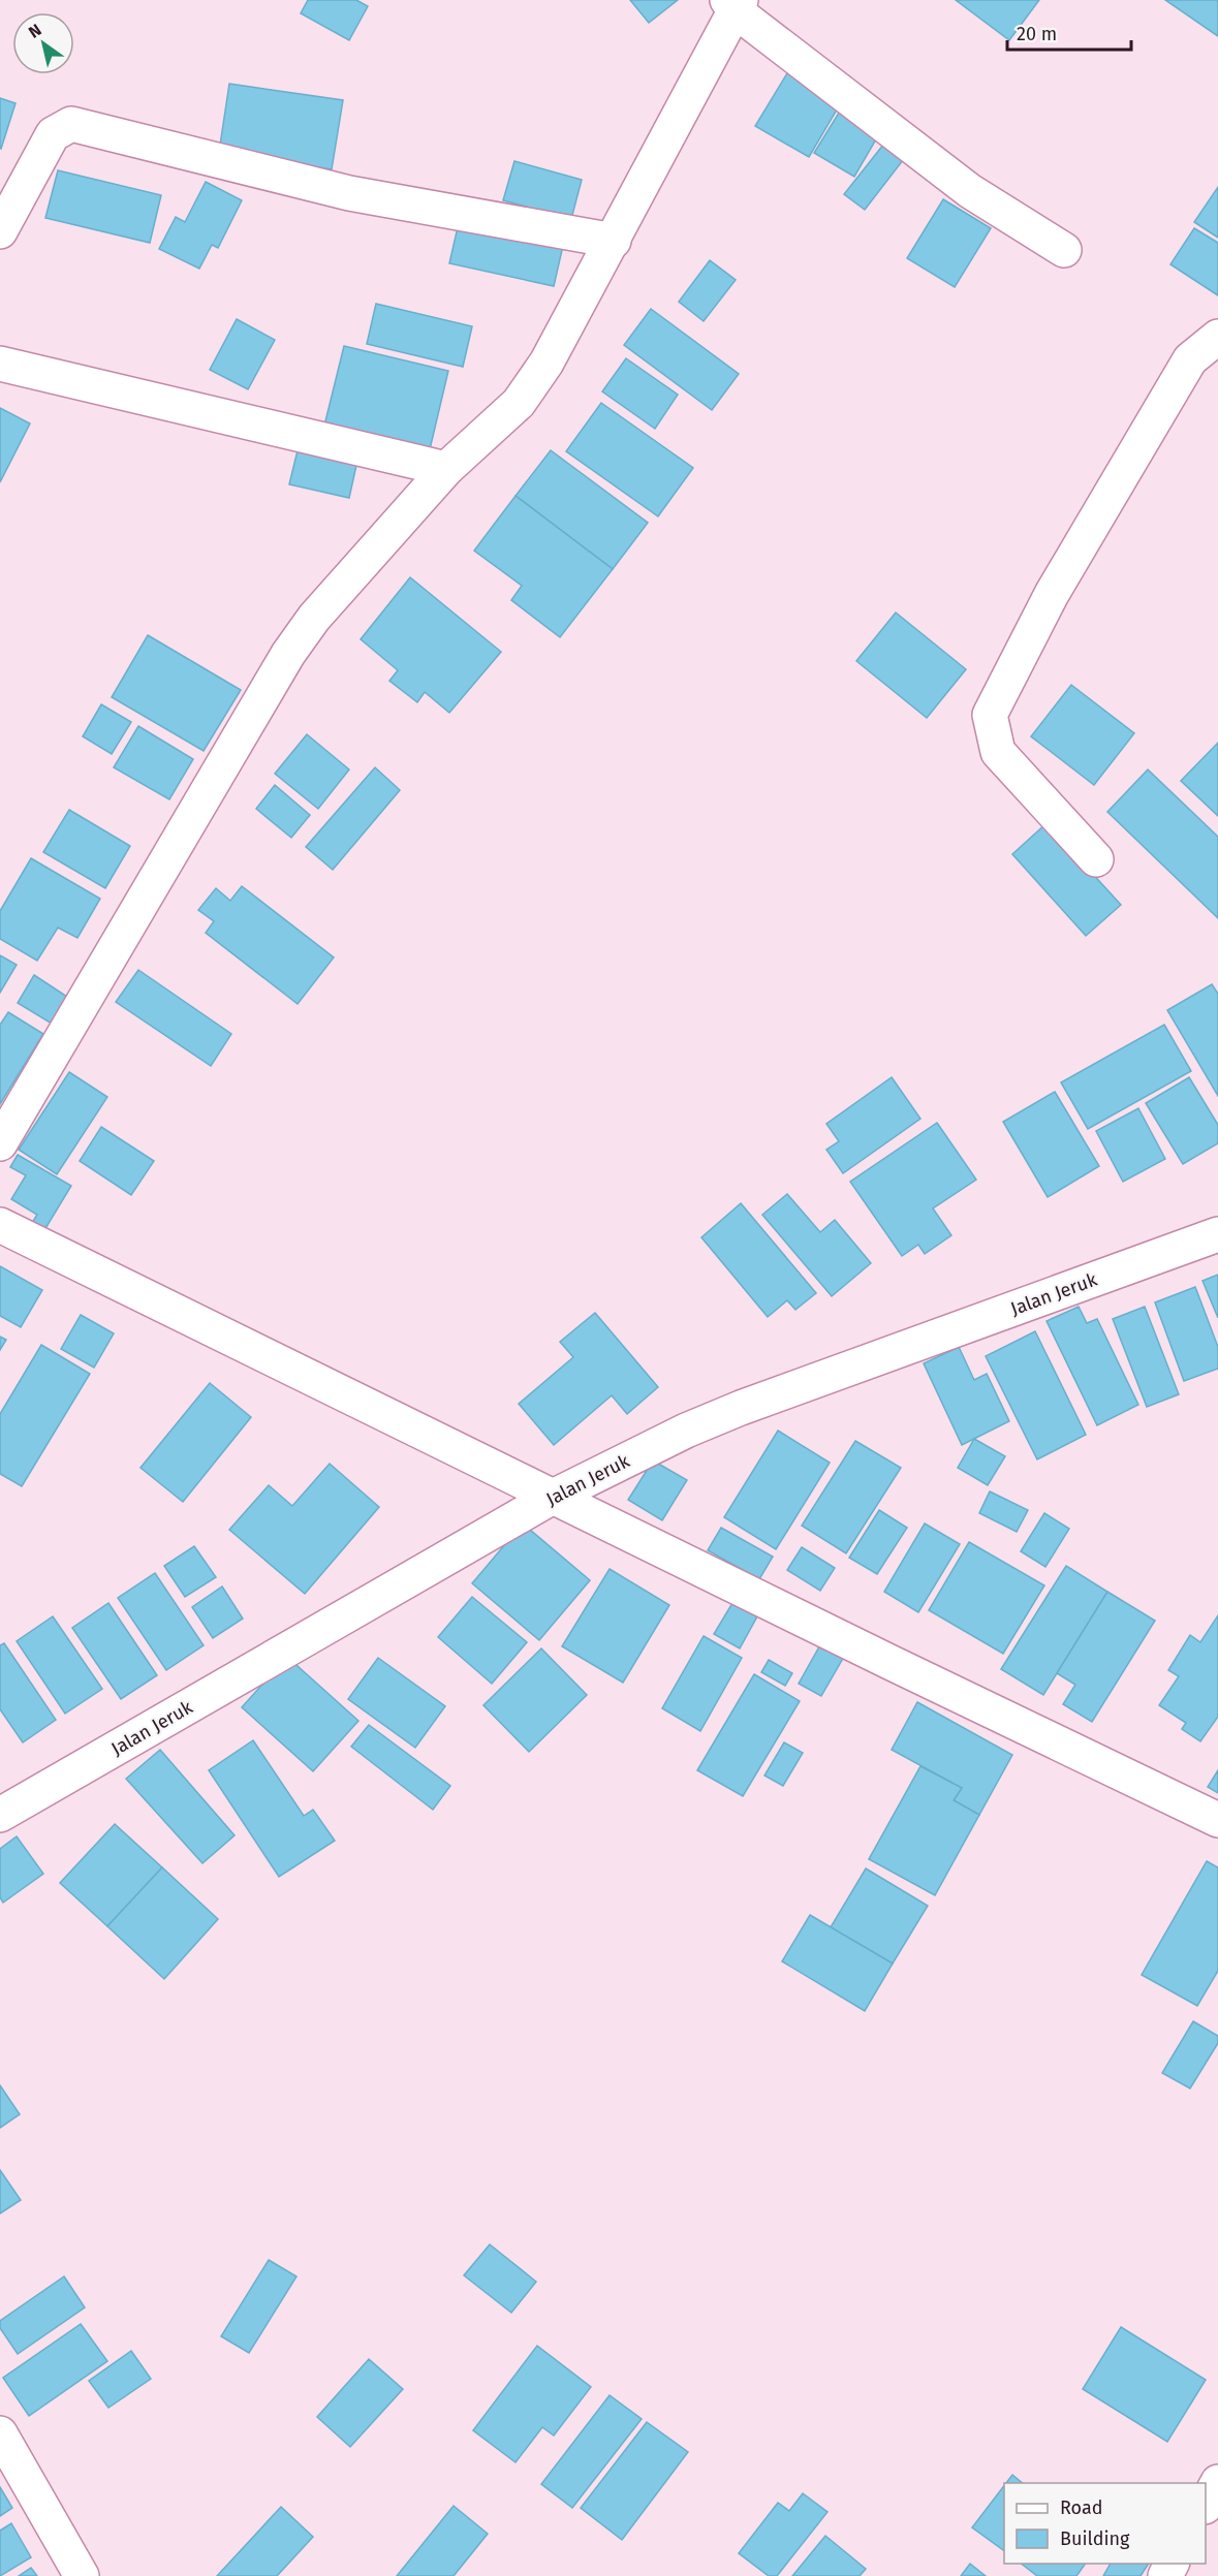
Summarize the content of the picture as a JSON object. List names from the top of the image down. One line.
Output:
{"streets":{"street":["Jalan Jeruk"]},"legend":["Road","Building"],"scale_bar":"20 m","north":"top left"}
